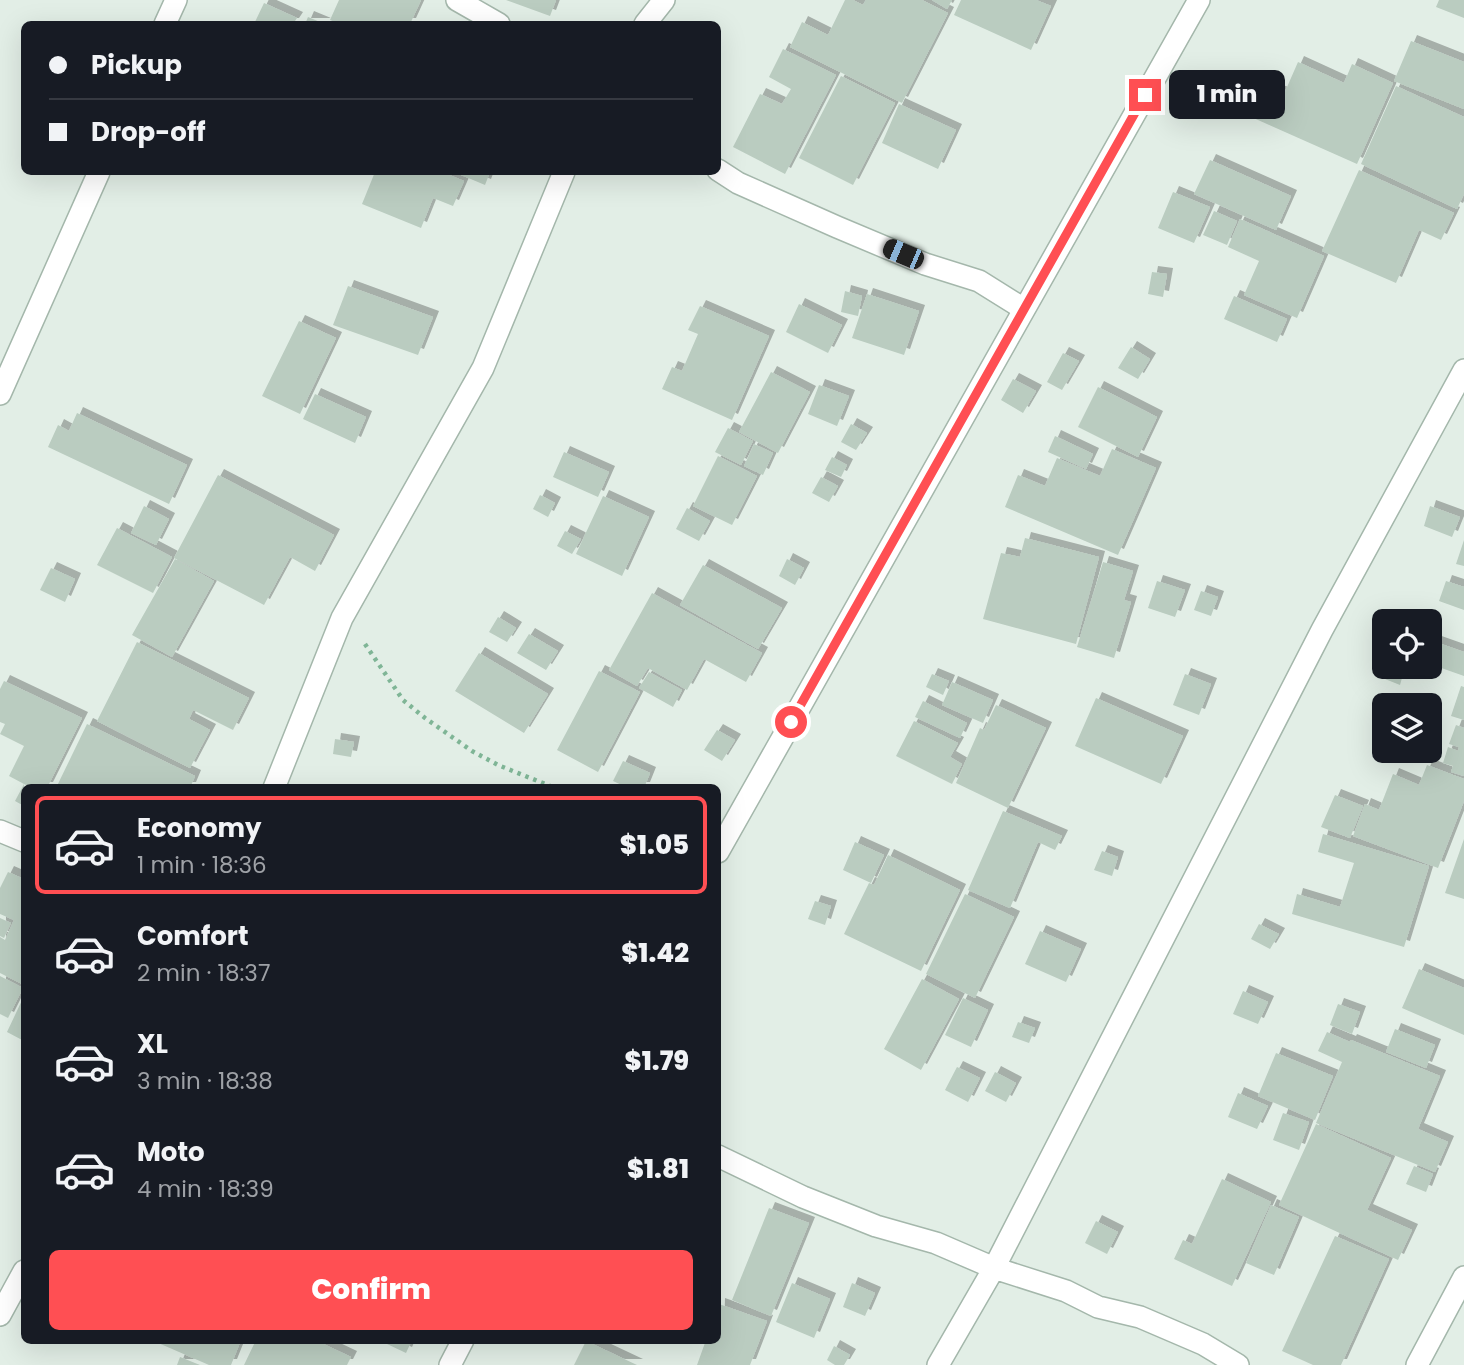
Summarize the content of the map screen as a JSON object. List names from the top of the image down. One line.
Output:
{"page":{"banner":["Pickup","Drop-off"],"bubble":"1 min","list":[{"name":"Economy","note":"1 min · 18:36","value":"$1.05"},{"name":"Comfort","note":"2 min · 18:37","value":"$1.42"},{"name":"XL","note":"3 min · 18:38","value":"$1.79"},{"name":"Moto","note":"4 min · 18:39","value":"$1.81"}],"buttons":"Confirm"}}
